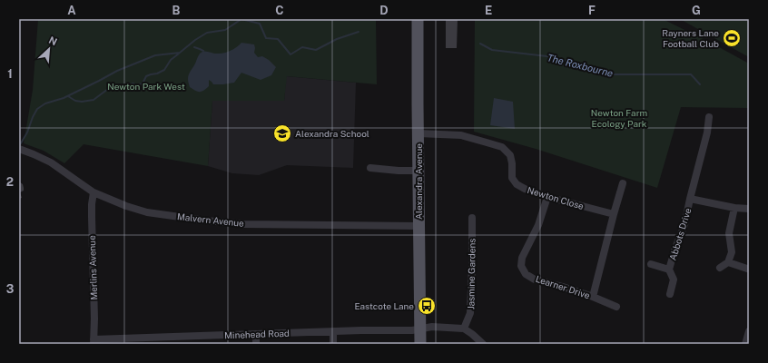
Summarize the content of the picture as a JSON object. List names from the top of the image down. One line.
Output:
{"streets":{"main road":["Alexandra Avenue"],"street":["Newton Close","Malvern Avenue","Abbots Drive","Merlins Avenue","Jasmine Gardens","Learner Drive","Minehead Road"]},"crossings":[["Alexandra Avenue","Newton Close"],["Alexandra Avenue","Malvern Avenue"],["Alexandra Avenue","Minehead Road"],["Newton Close","Learner Drive"],["Malvern Avenue","Merlins Avenue"],["Merlins Avenue","Minehead Road"],["Jasmine Gardens","Minehead Road"]],"water":["The Roxbourne"],"parks":["Newton Park West","Newton Farm Ecology Park"],"places":{"sports":["Rayners Lane Football Club"],"school or university":["Alexandra School"],"bus stop":["Eastcote Lane"]},"north":"top right","grid":{"columns":["A","B","C","D","E","F","G"],"rows":["1","2","3"]}}
